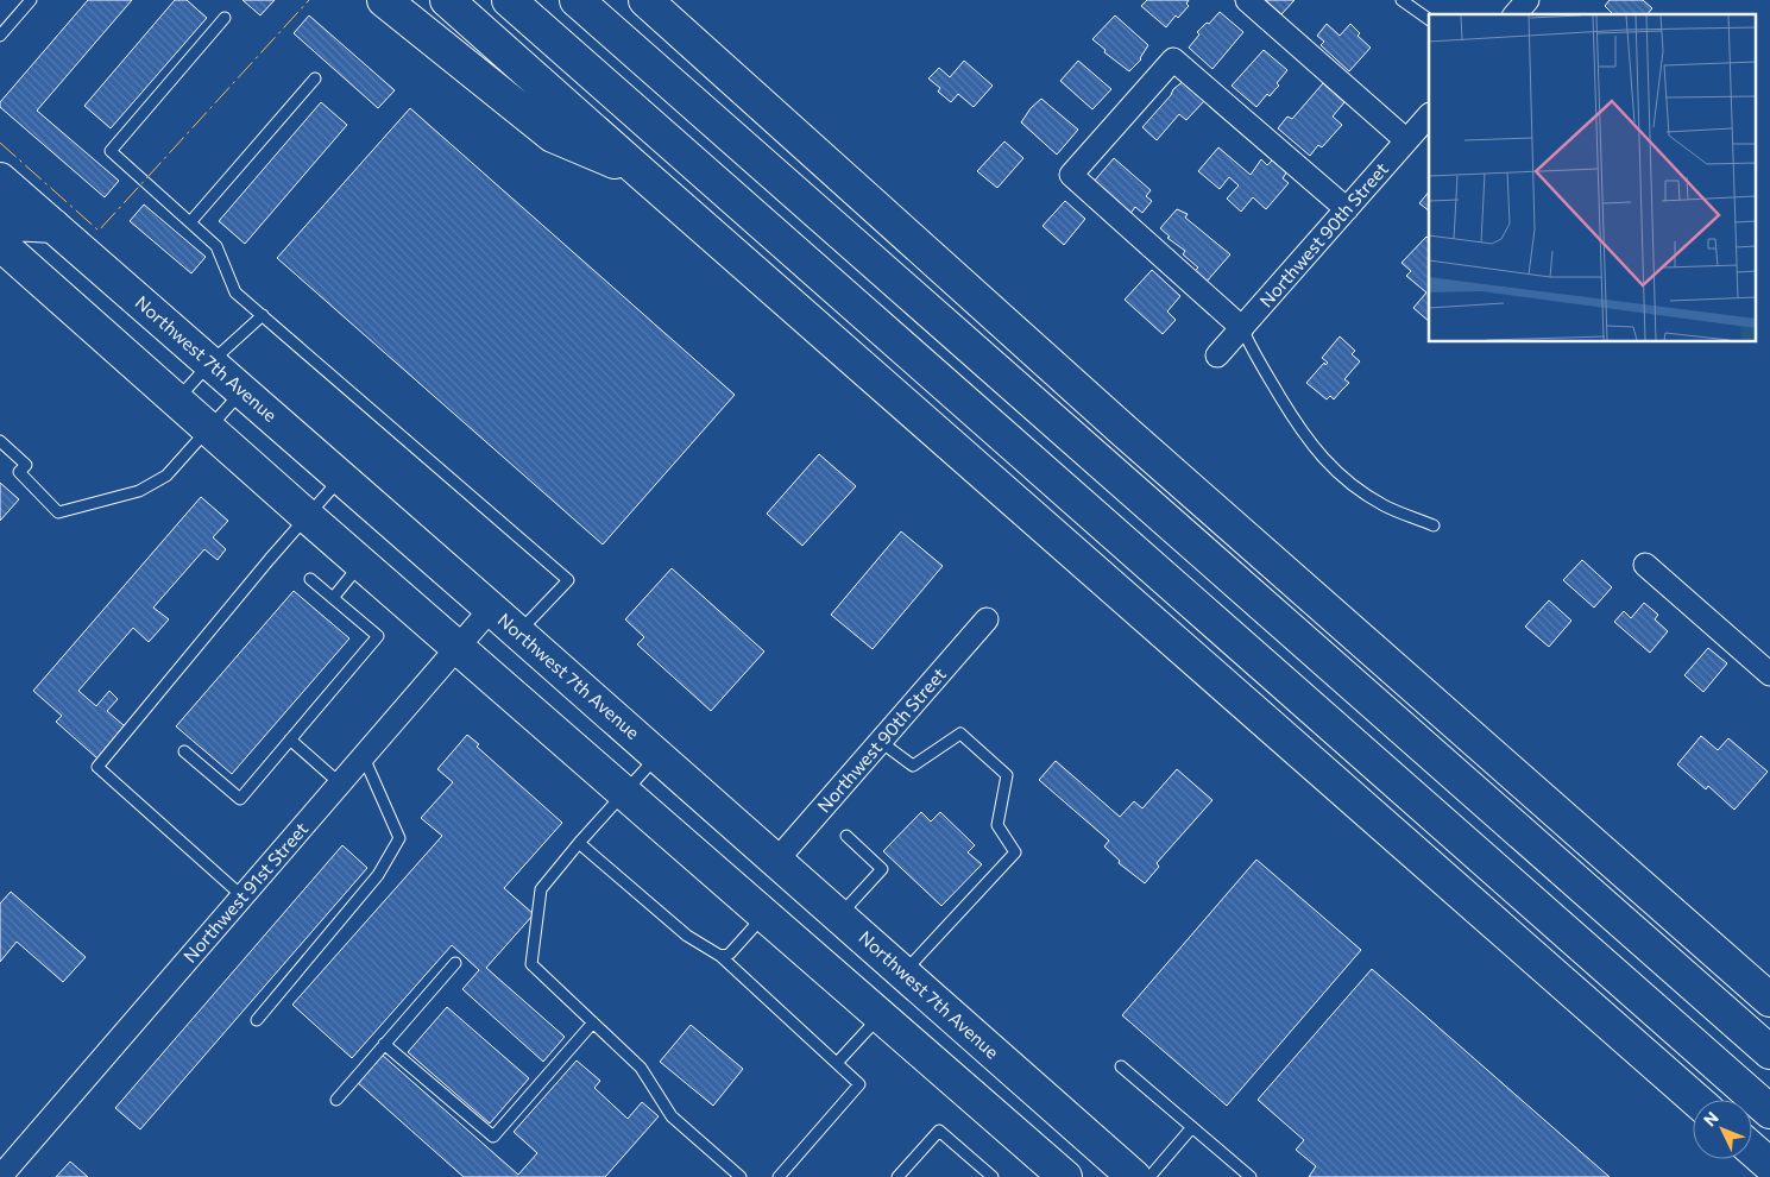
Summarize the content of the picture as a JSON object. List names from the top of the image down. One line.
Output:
{"streets":{"main road":["Northwest 7th Avenue"],"street":["Northwest 90th Street","Northwest 91st Street"]},"crossings":[["Northwest 90th Street","Northwest 7th Avenue"],["Northwest 7th Avenue","Northwest 91st Street"]],"north":"top left"}
